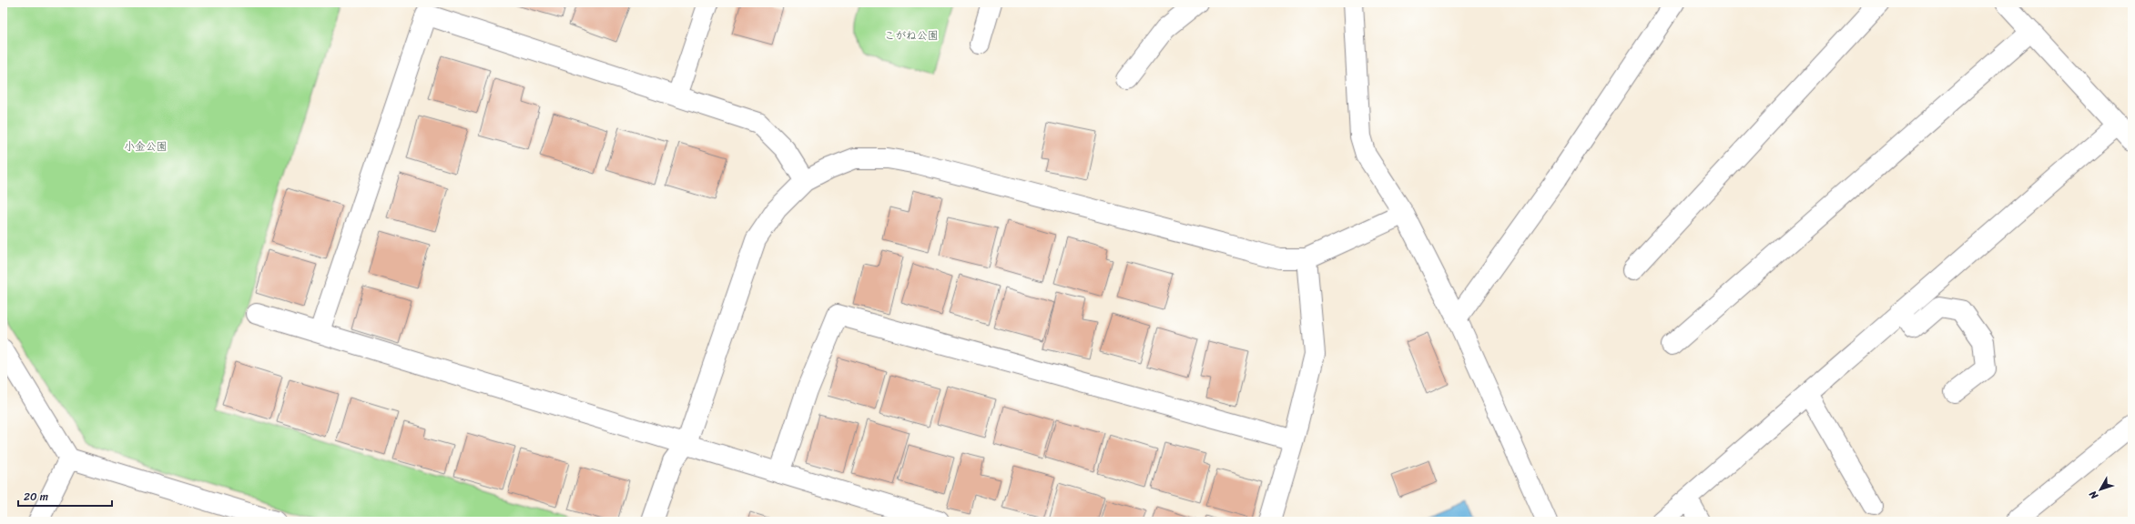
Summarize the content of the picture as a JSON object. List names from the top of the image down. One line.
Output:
{"parks":["こがね公園","小金公園"],"scale_bar":"20 m","north":"bottom left"}
